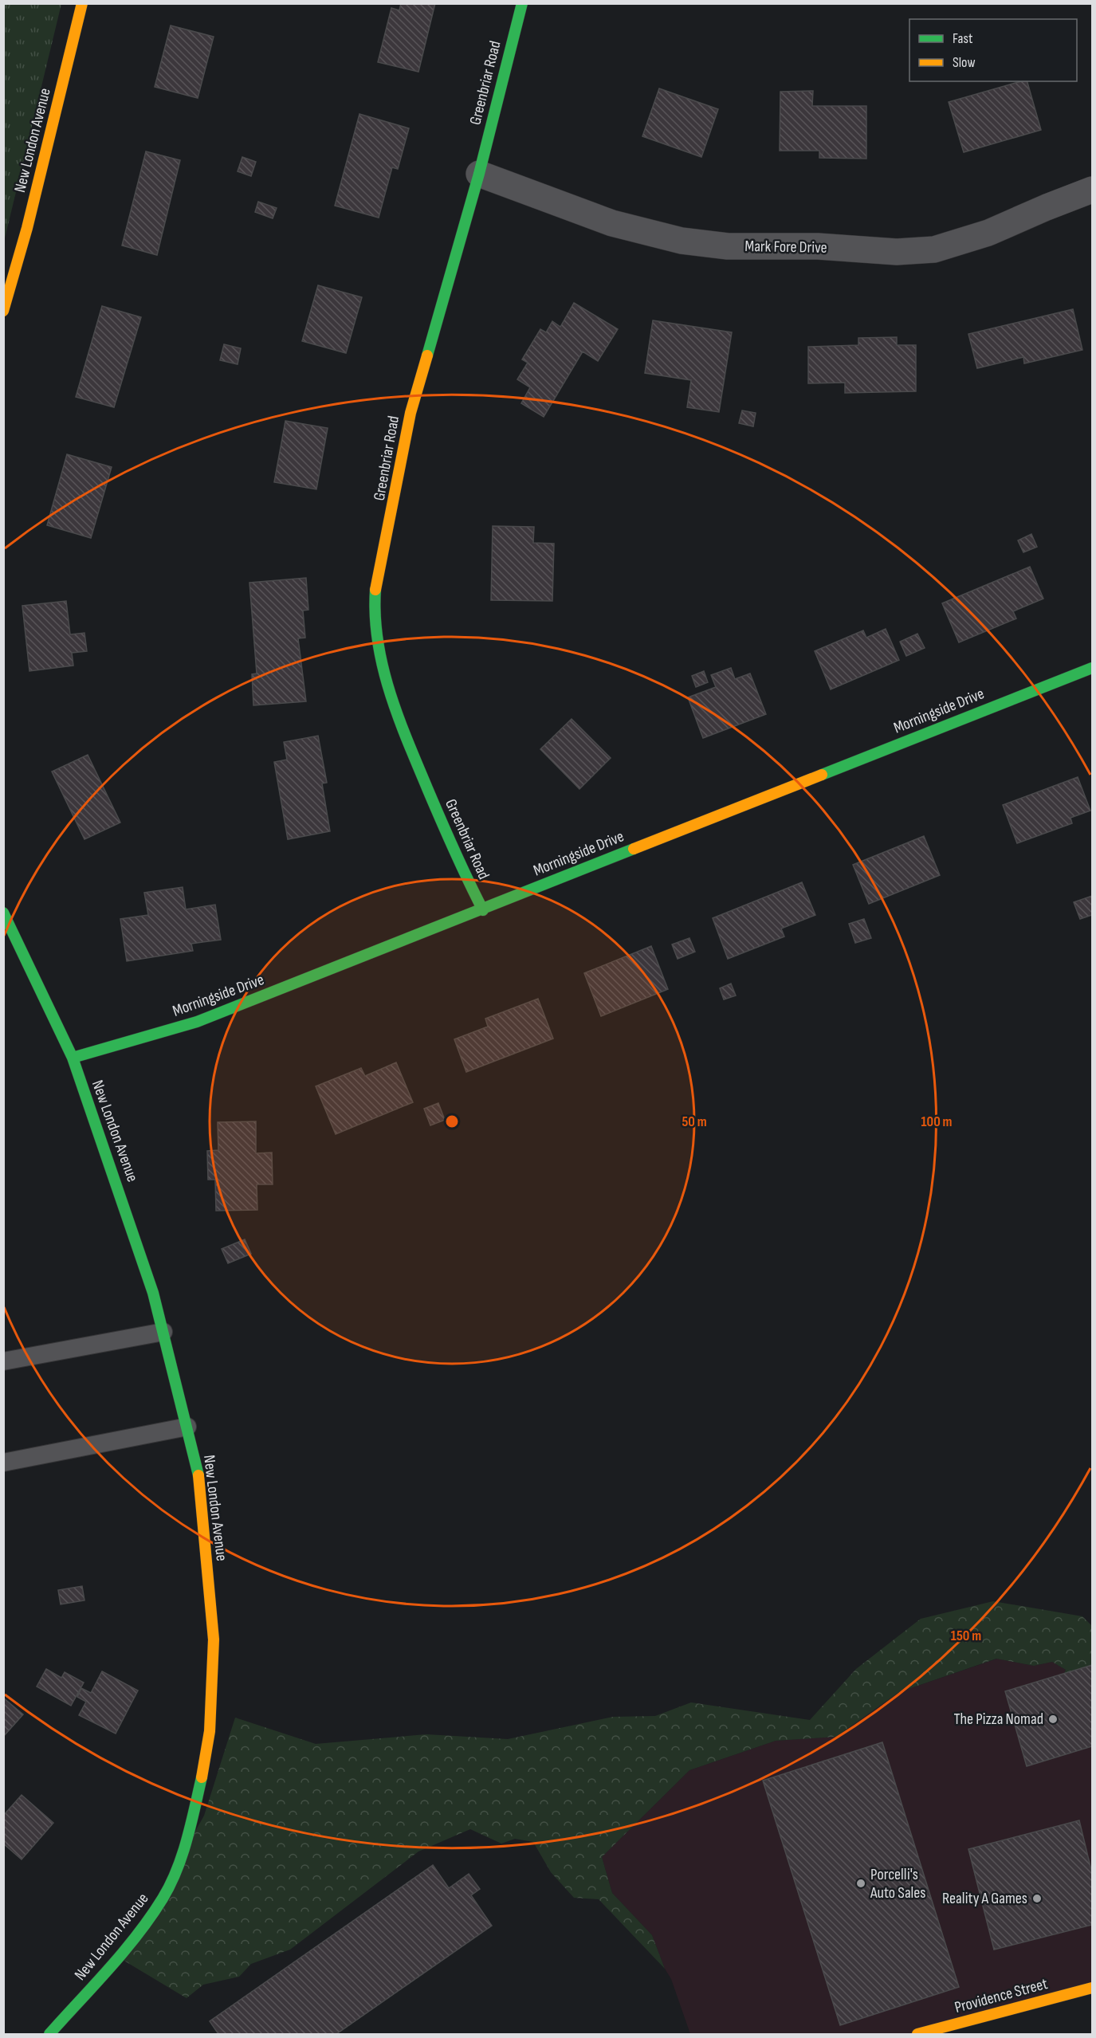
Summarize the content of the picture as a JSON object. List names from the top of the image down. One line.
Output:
{"streets":{"street":["Greenbriar Road","New London Avenue","Mark Fore Drive","Morningside Drive","Providence Street"]},"crossings":[["Greenbriar Road","Mark Fore Drive"],["Greenbriar Road","Morningside Drive"],["New London Avenue","Morningside Drive"]],"places":["The Pizza Nomad","Porcelli's Auto Sales","Reality A Games"],"legend":["Fast","Slow"],"rings":["50 m","100 m","150 m"]}
